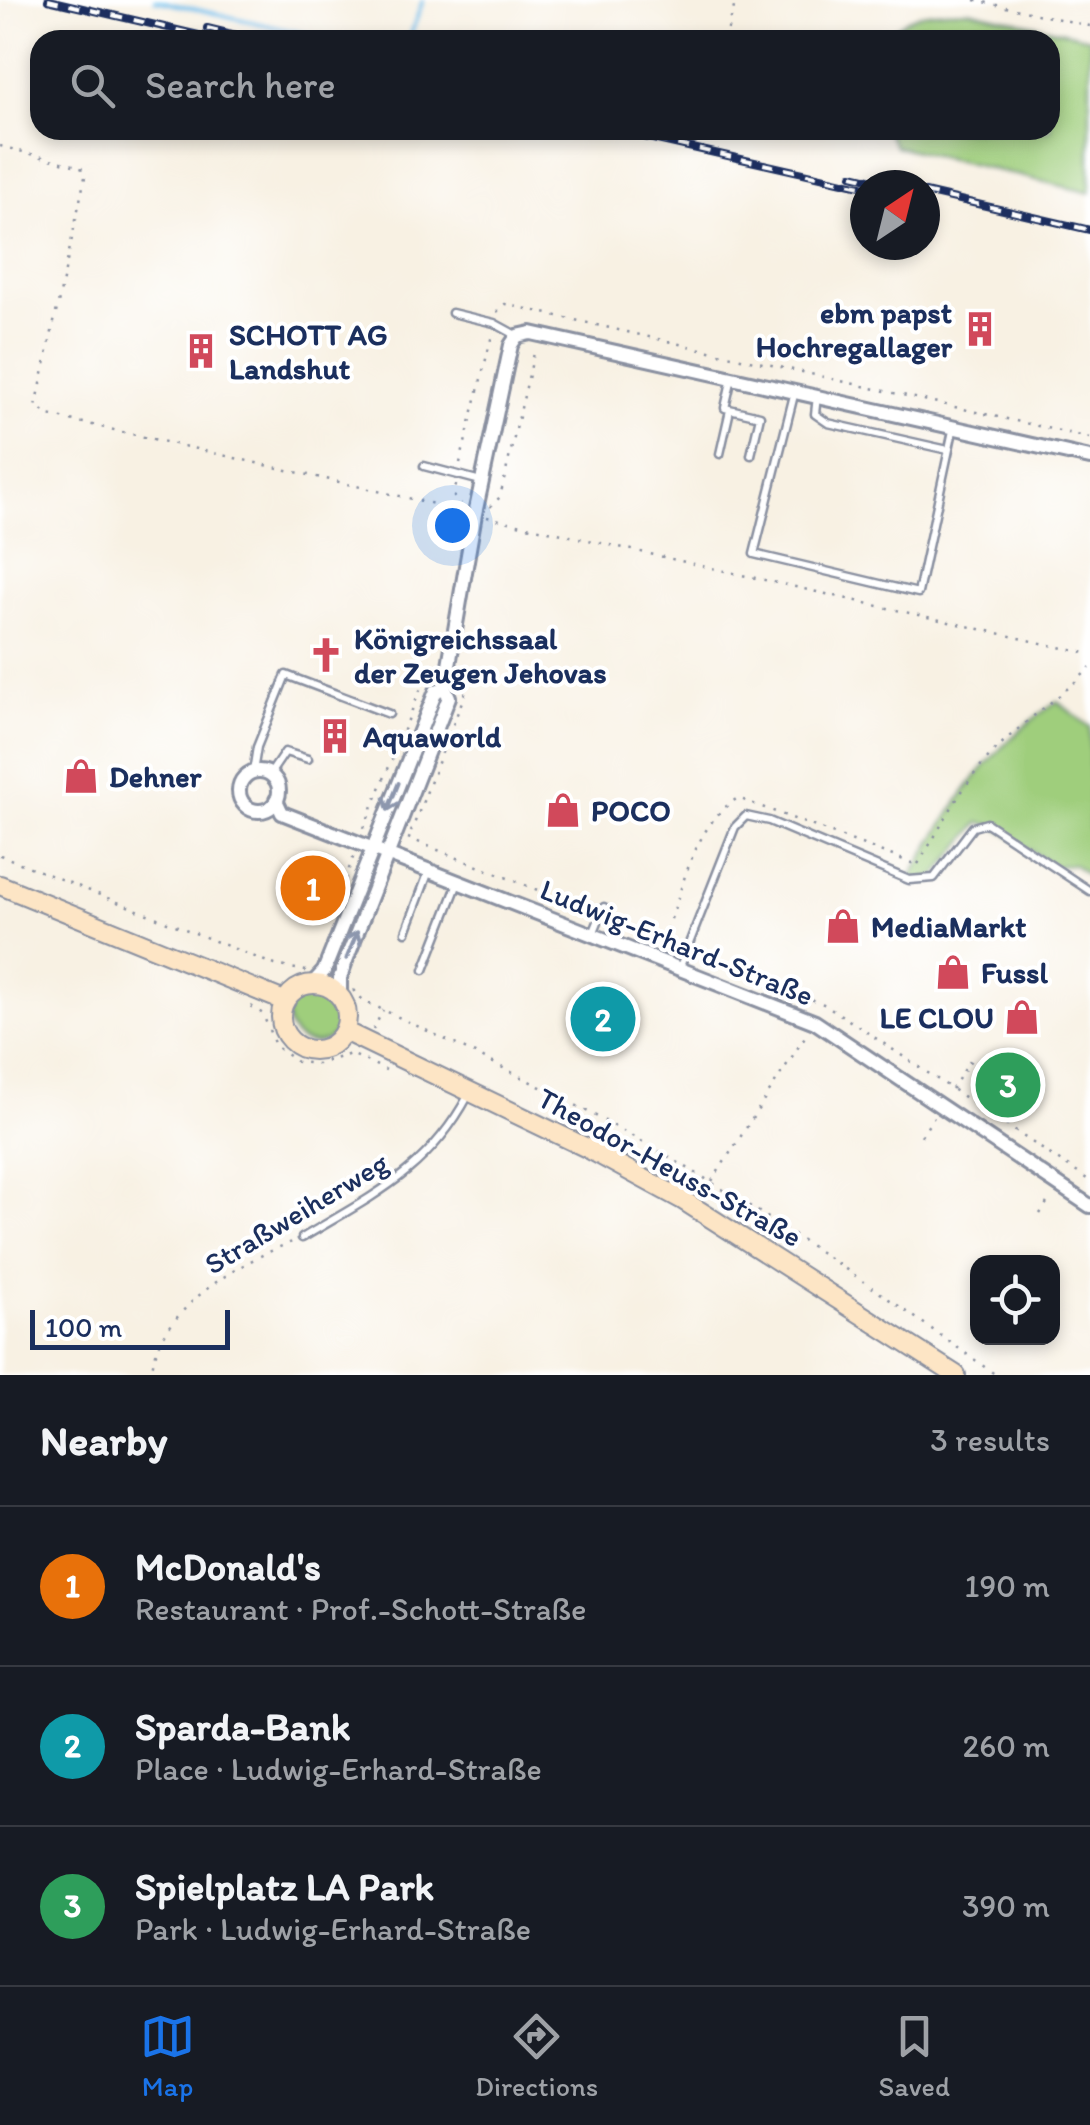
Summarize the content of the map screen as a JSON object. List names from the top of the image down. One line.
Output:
{"streets":{"main road":["Theodor-Heuss-Straße"],"street":["Ludwig-Erhard-Straße"],"lane":["Straßweiherweg"]},"crossings":[["Theodor-Heuss-Straße","Straßweiherweg"]],"places":{"building":["ebm papst Hochregallager","SCHOTT AG Landshut","Aquaworld"],"church":["Königreichssaal der Zeugen Jehovas"],"shop":["Dehner","POCO","MediaMarkt","Fussl","LE CLOU"]},"scale_bar":"100 m","north":"top right","page":{"search":"Search here","pins":["1","2","3"],"scale":"100 m","heading":["Nearby","3 results"],"list":[{"mark":"1","name":"McDonald's","note":"Restaurant · Prof.-Schott-Straße","value":"190 m"},{"mark":"2","name":"Sparda-Bank","note":"Place · Ludwig-Erhard-Straße","value":"260 m"},{"mark":"3","name":"Spielplatz LA Park","note":"Park · Ludwig-Erhard-Straße","value":"390 m"}],"nav":["Map","Directions","Saved"]}}
